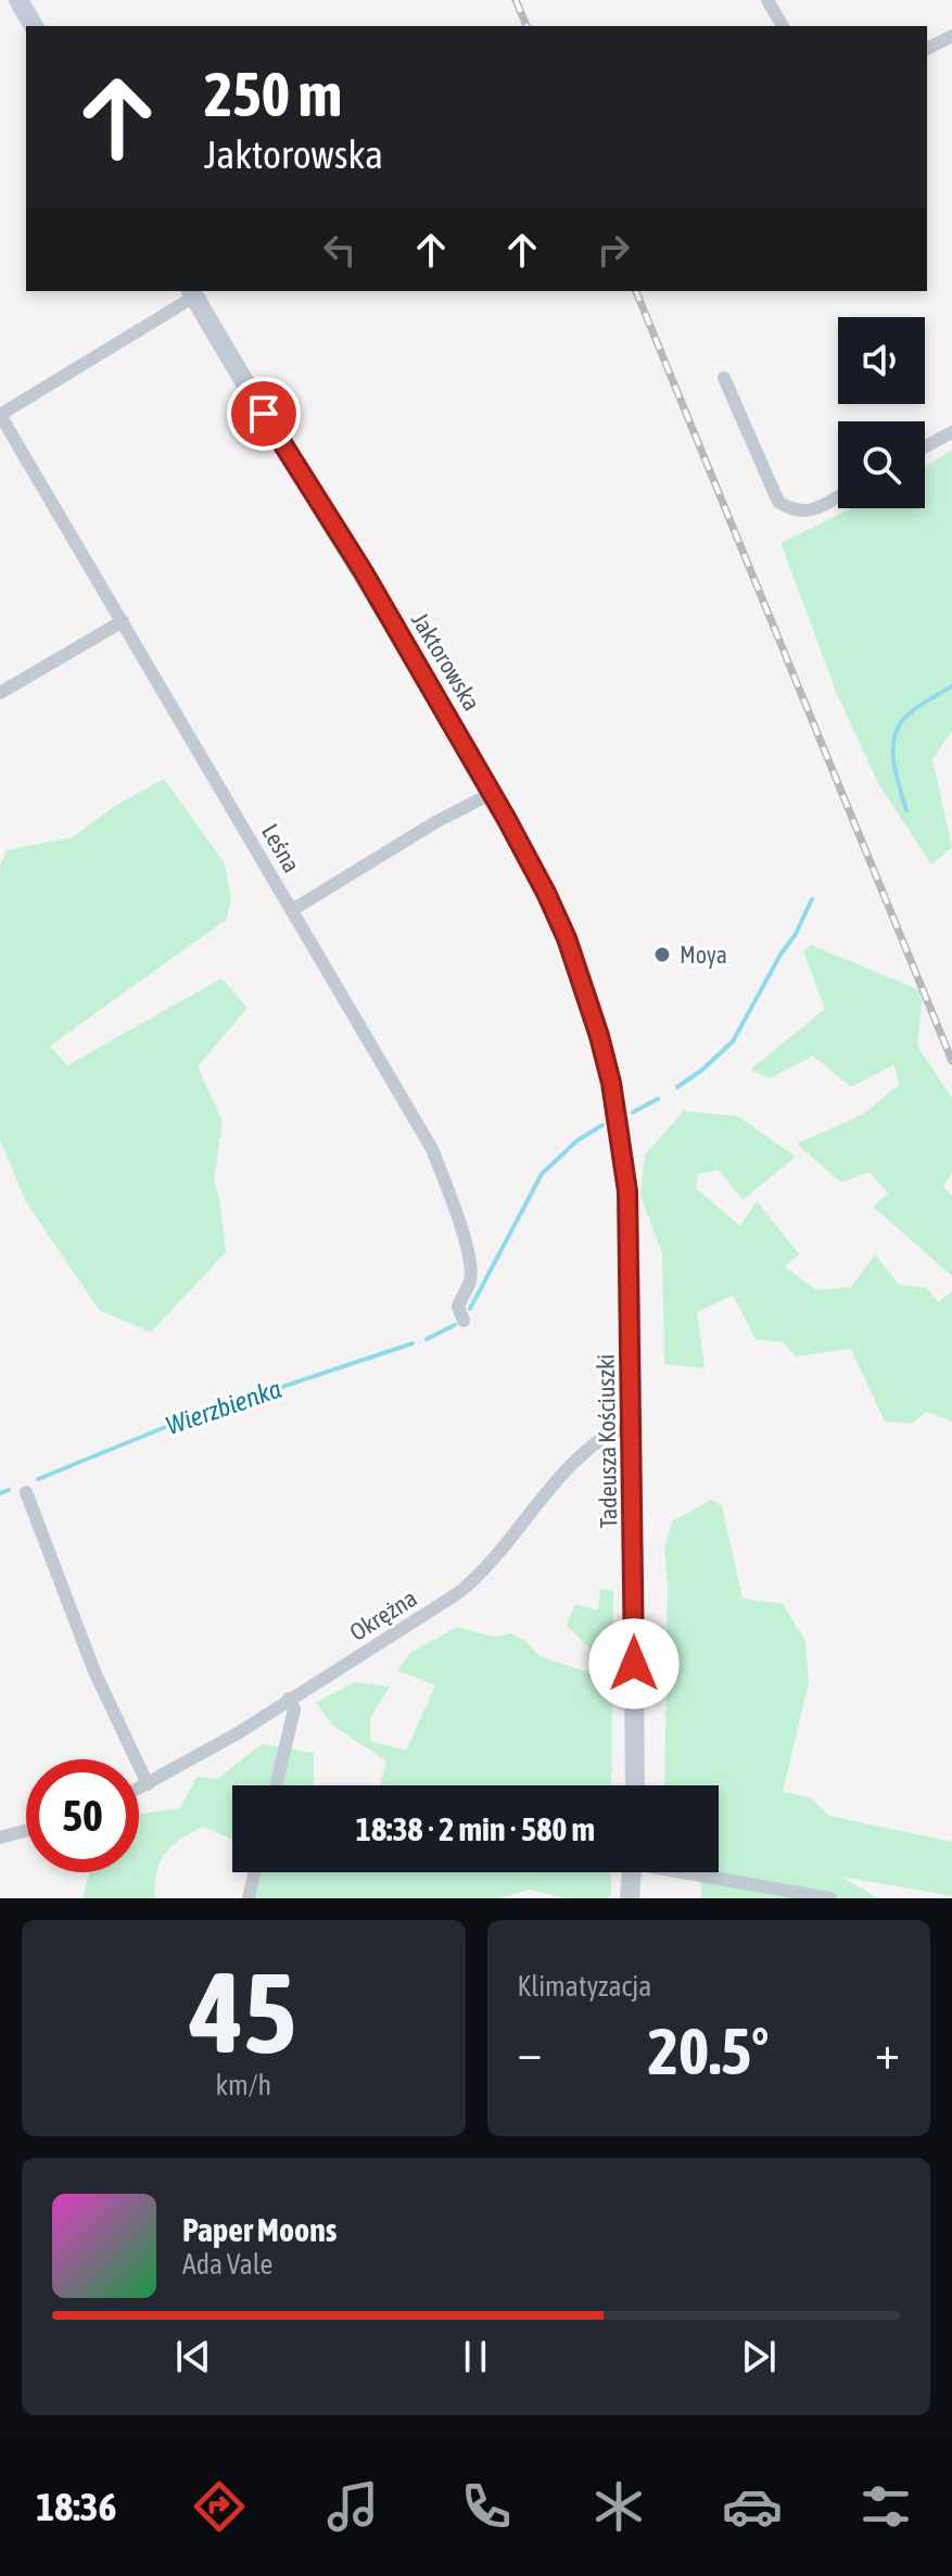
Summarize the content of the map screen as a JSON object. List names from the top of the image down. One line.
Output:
{"streets":{"main road":["Jaktorowska","Tadeusza Kościuszki"],"street":["Leśna","Okrężna"]},"crossings":[["Jaktorowska","Tadeusza Kościuszki"],["Tadeusza Kościuszki","Okrężna"]],"water":["Wierzbienka"],"places":["Moya"],"page":{"turn":["250 m","Jaktorowska"],"limit":"50","trip":"18:38 · 2 min · 580 m","tile":[["45","km/h"],"Klimatyzacja"],"heat":["−","20.5°","+"],"song":["Paper Moons","Ada Vale"],"tabs":"18:36"}}
